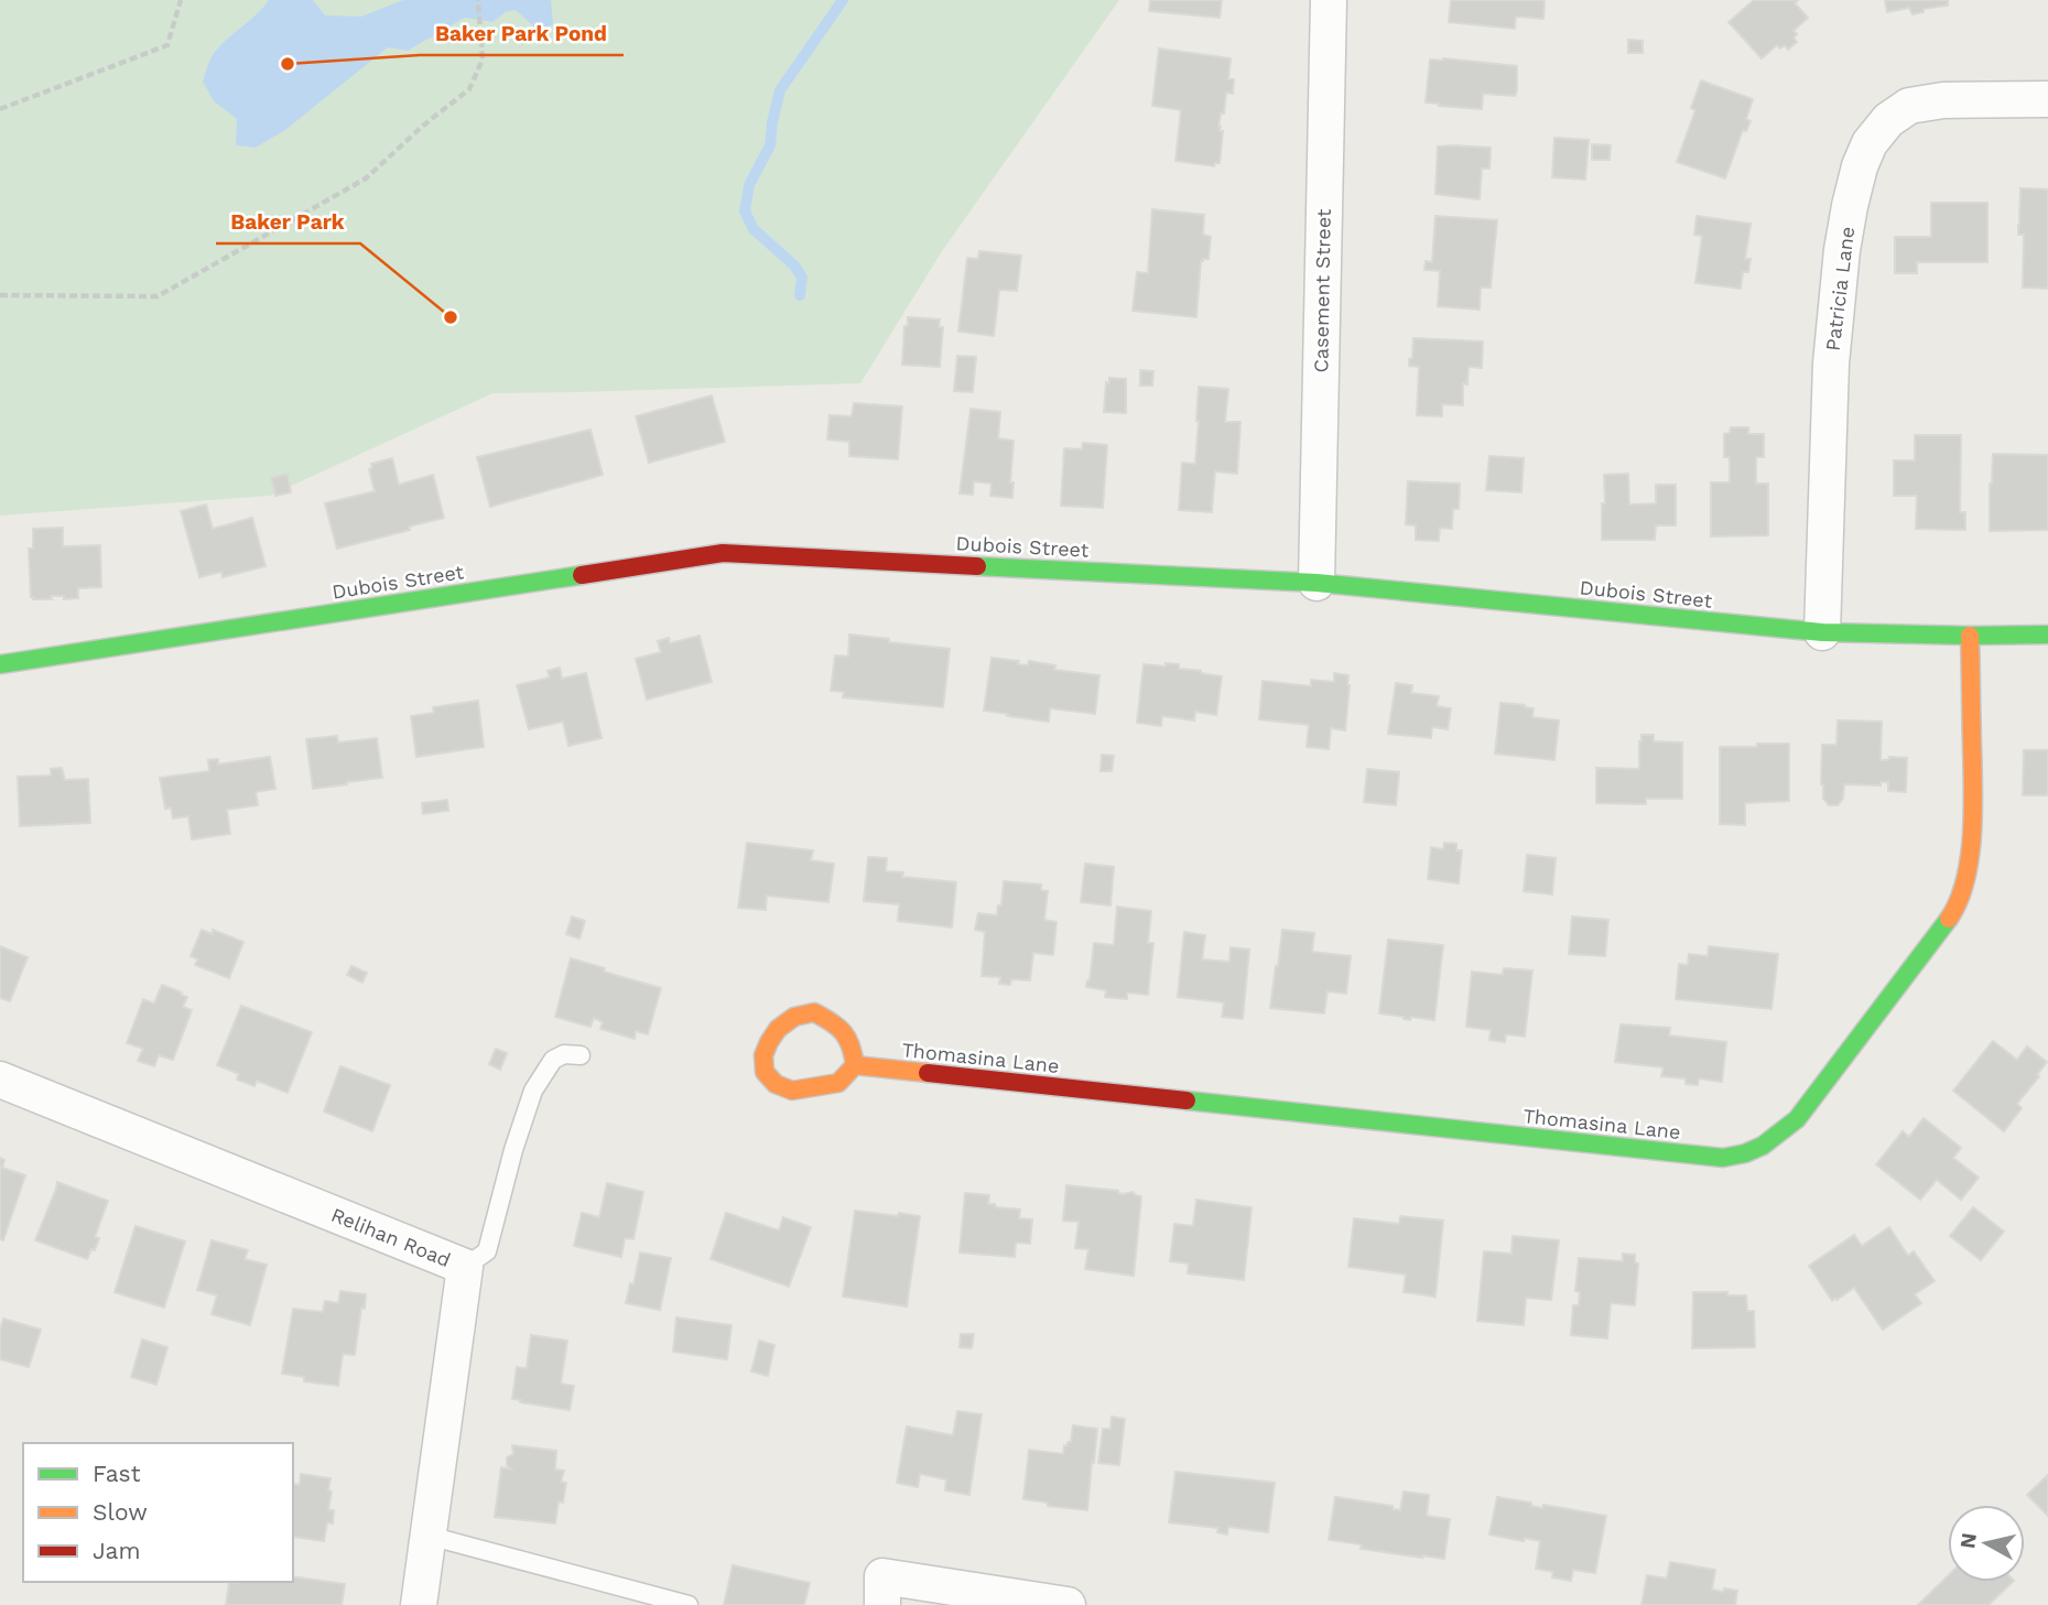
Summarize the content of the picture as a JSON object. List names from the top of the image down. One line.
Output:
{"streets":{"street":["Patricia Lane","Casement Street","Dubois Street","Thomasina Lane","Relihan Road"]},"crossings":[["Patricia Lane","Dubois Street"],["Casement Street","Dubois Street"],["Dubois Street","Thomasina Lane"]],"places":["Baker Park Pond","Baker Park"],"legend":["Fast","Slow","Jam"],"north":"left"}
